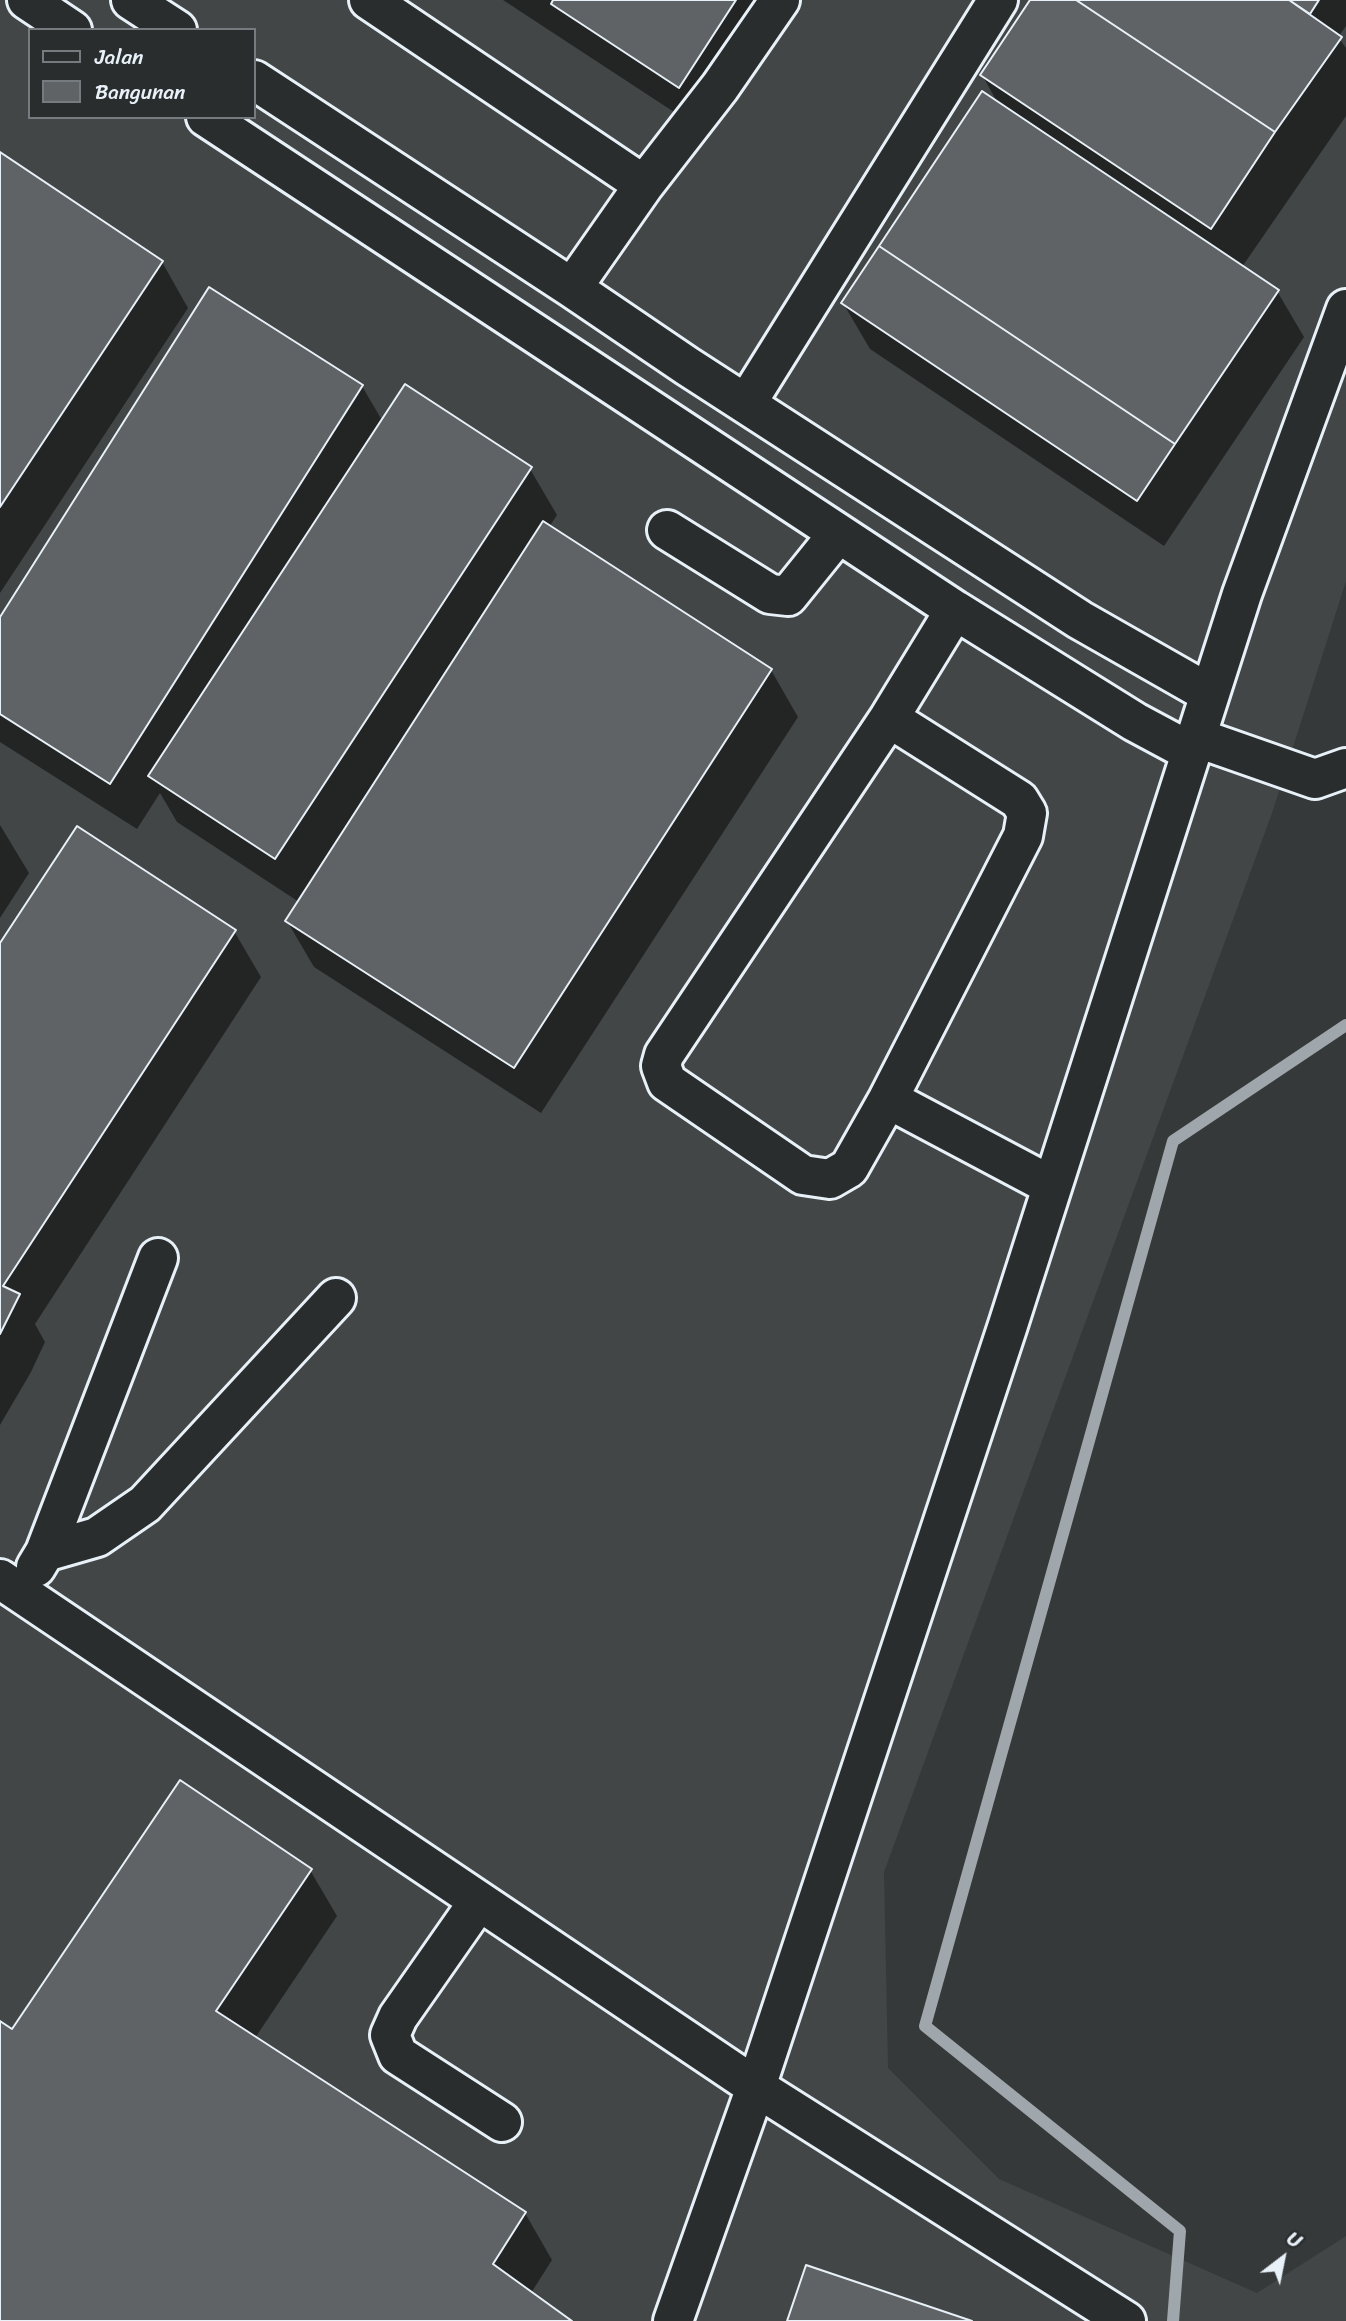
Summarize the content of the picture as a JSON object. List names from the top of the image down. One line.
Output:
{"legend":["Jalan","Bangunan"],"north":"top right"}
